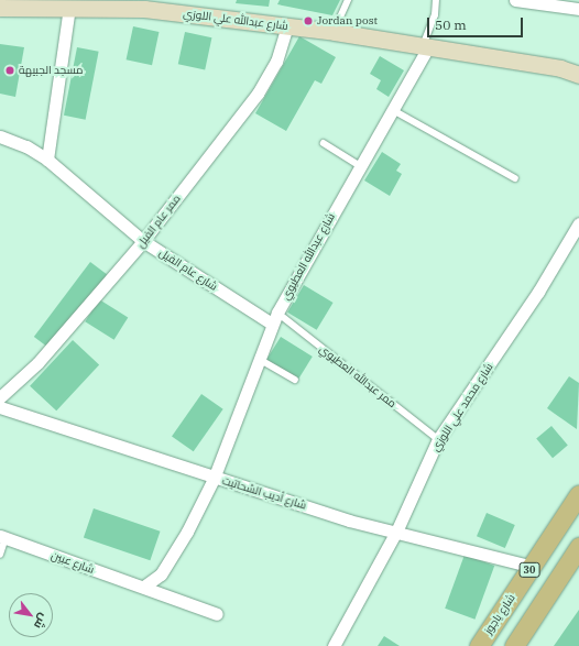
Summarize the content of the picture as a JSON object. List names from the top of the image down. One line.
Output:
{"streets":{"main road":["30","شارع ياجوز"],"street":["شارع عبدالله علي اللوزي","ممر عام الفيل","شارع عبدالله العطيوي","شارع عام الفيل","شارع محمد علي اللوزي","شارع أديب الشحاتيت","شارع عبين"],"lane":["ممر عبدالله العطيوي"]},"crossings":[["شارع عبدالله علي اللوزي","ممر عام الفيل"],["شارع عبدالله علي اللوزي","شارع عبدالله العطيوي"],["ممر عام الفيل","شارع عام الفيل"],["شارع عبدالله العطيوي","شارع عام الفيل"],["شارع عبدالله العطيوي","ممر عبدالله العطيوي"],["شارع عبدالله العطيوي","شارع أديب الشحاتيت"],["شارع عام الفيل","ممر عبدالله العطيوي"],["ممر عبدالله العطيوي","شارع محمد علي اللوزي"],["شارع محمد علي اللوزي","شارع أديب الشحاتيت"],["شارع أديب الشحاتيت","شارع ياجوز"]],"places":["Jordan post","مسجد الجبيهة"],"scale_bar":"50 m","north":"bottom right"}
